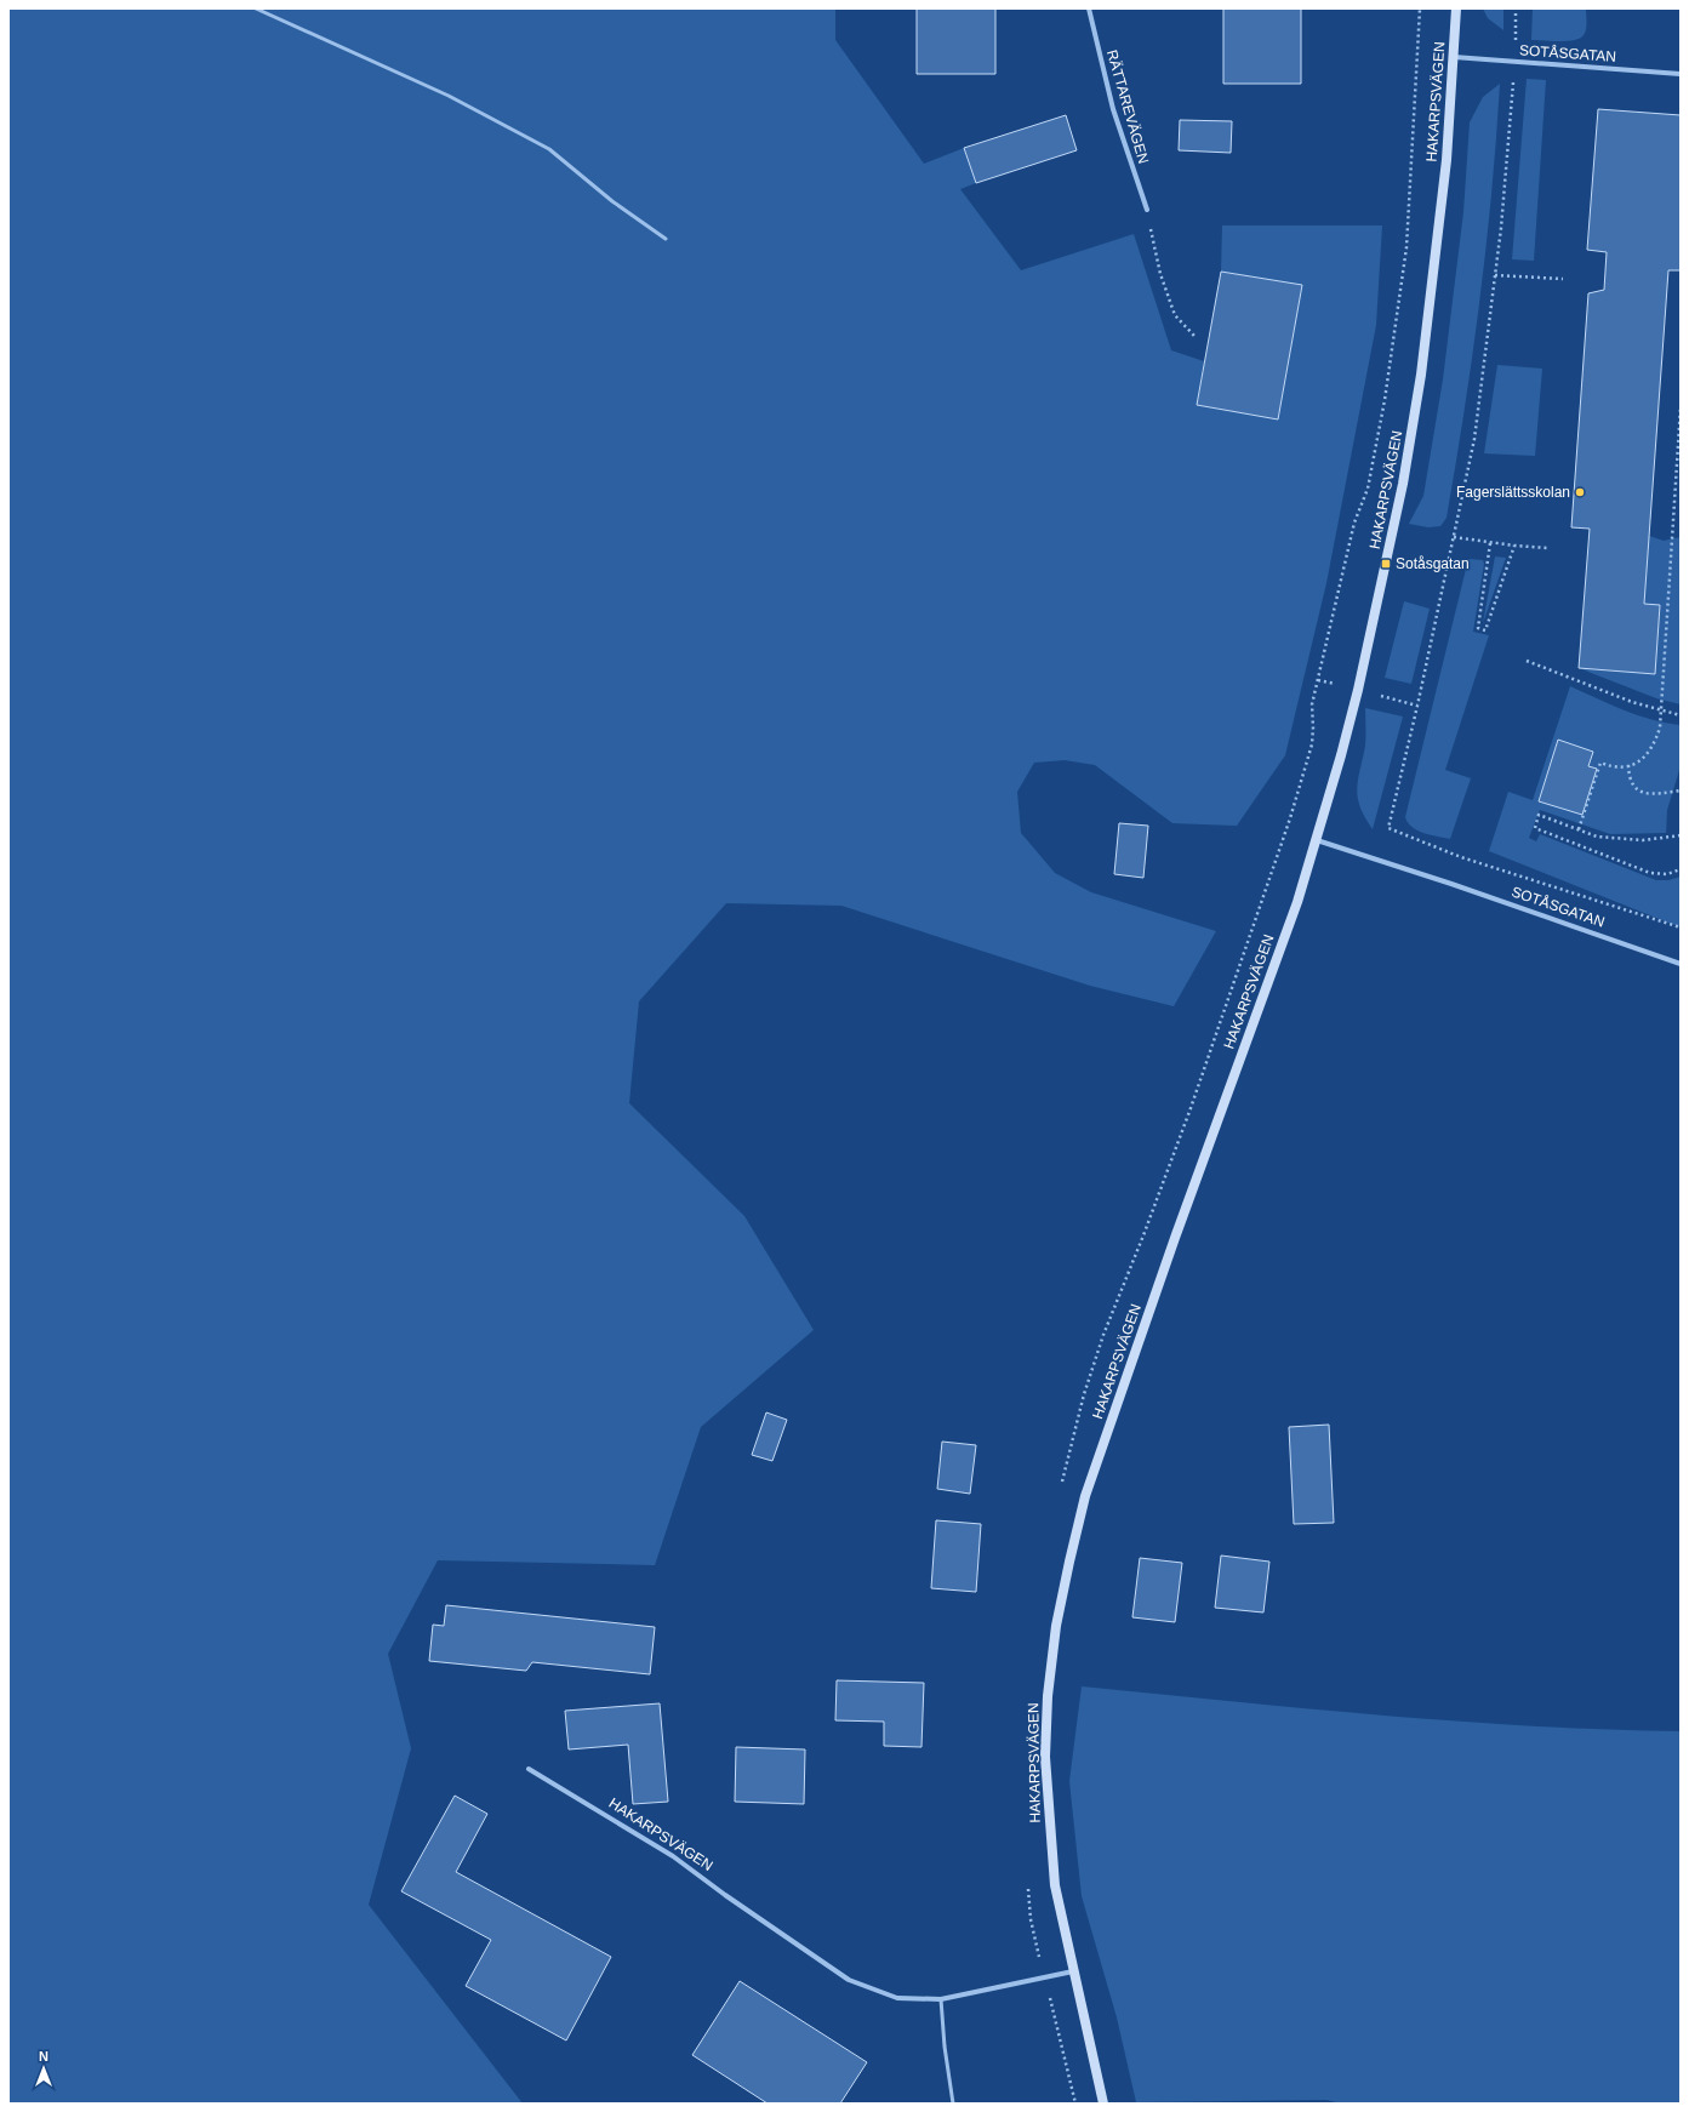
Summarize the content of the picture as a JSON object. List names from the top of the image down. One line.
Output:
{"streets":{"street":["SOTÅSGATAN","HAKARPSVÄGEN","RÄTTAREVÄGEN"]},"crossings":[["SOTÅSGATAN","HAKARPSVÄGEN"]],"places":{"other":["Fagerslättsskolan"],"transit":["Sotåsgatan"]},"north":"top"}
